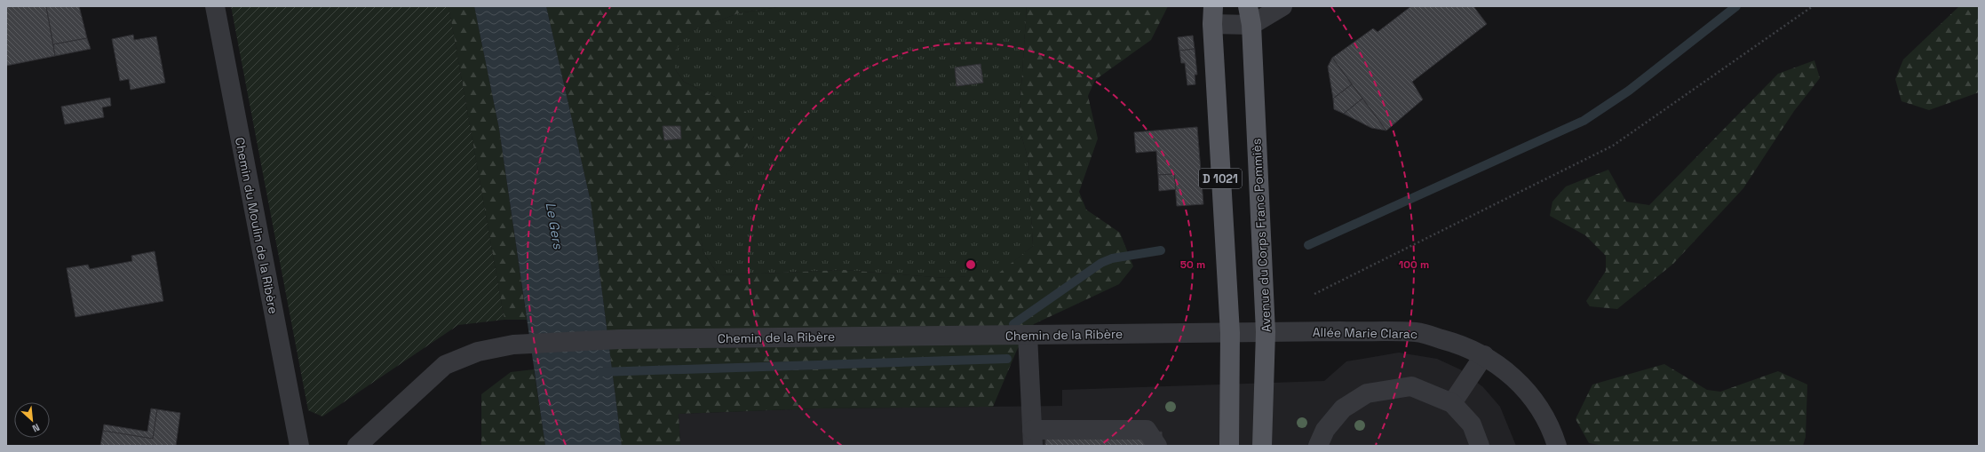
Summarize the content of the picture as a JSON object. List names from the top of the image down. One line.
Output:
{"streets":{"main road":["D 1021","Avenue du Corps Franc Pommiès"],"street":["Chemin du Moulin de la Ribère","Allée Marie Clarac","Chemin de la Ribère"]},"crossings":[["D 1021","Allée Marie Clarac"],["D 1021","Chemin de la Ribère"],["Avenue du Corps Franc Pommiès","Allée Marie Clarac"],["Allée Marie Clarac","Chemin de la Ribère"]],"water":["Le Gers"],"north":"bottom right","rings":["50 m","100 m"]}
